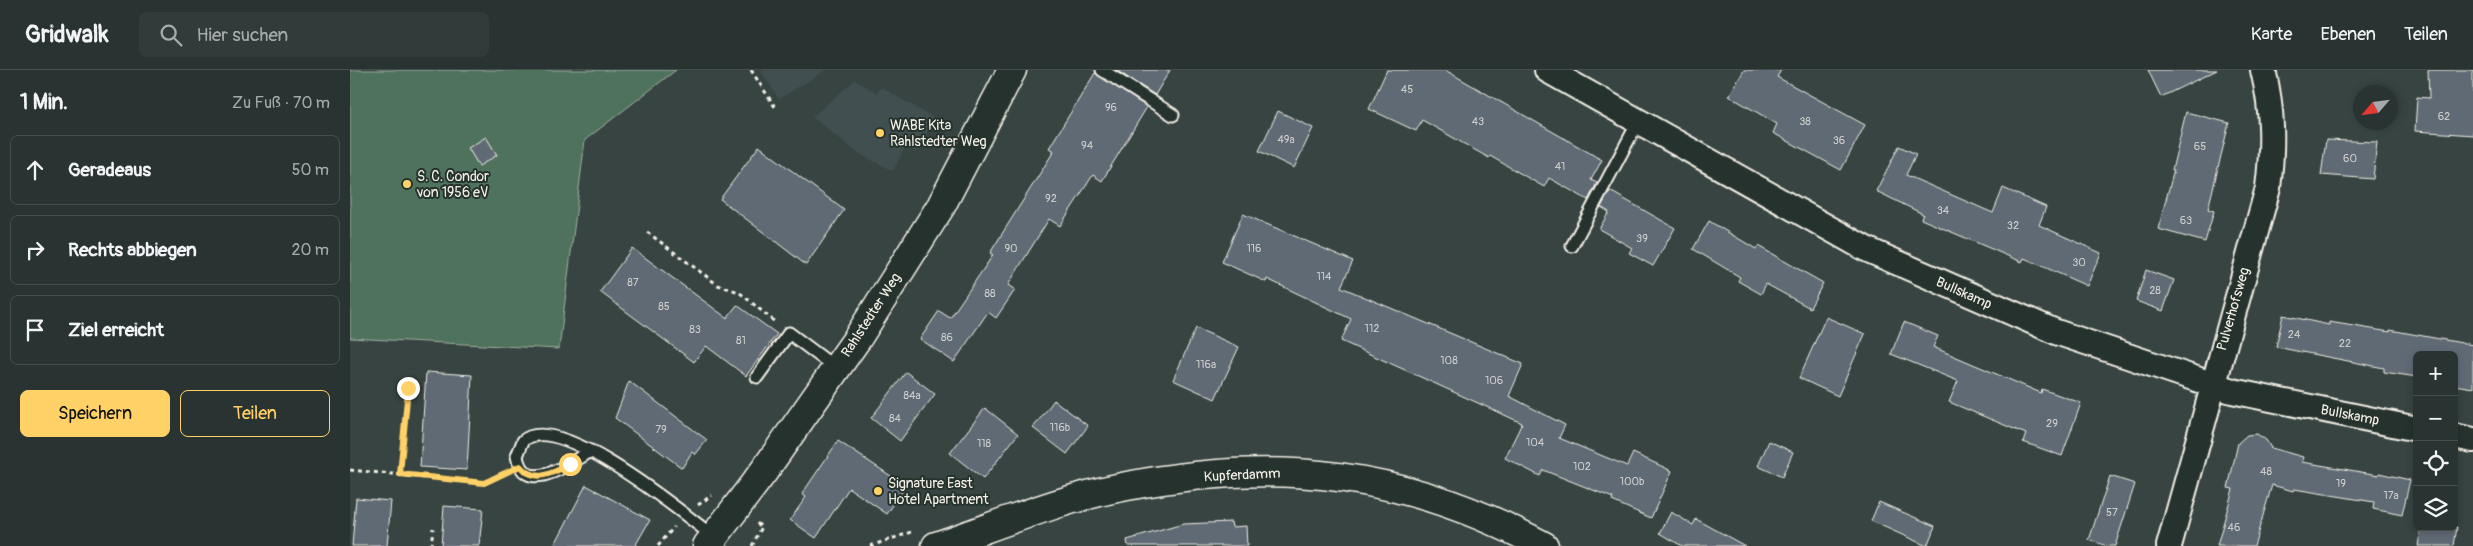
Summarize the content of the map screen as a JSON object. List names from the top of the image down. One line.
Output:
{"streets":{"street":["Bullskamp","Pulverhofsweg","Rahlstedter Weg","Kupferdamm"]},"crossings":[["Bullskamp","Pulverhofsweg"]],"places":["WABE Kita Rahlstedter Weg","S. C. Condor von 1956 eV","Signature East Hotel Apartment"],"house_numbers":["45","96","62","43","38","49a","36","94","65","60","41","92","34","63","32","39","90","116","30","114","87","28","88","85","112","83","24","86","81","22","108","116a","106","84a","84","29","116b","79","104","118","102","48","100b","19","17a","57","46"],"north":"bottom left","page":{"header":"Gridwalk","search":"Hier suchen","nav":["Karte","Ebenen","Teilen"],"heading":["1 Min.","Zu Fuß · 70 m"],"list":[["Geradeaus","50 m"],["Rechts abbiegen","20 m"],"Ziel erreicht"],"map_buttons":["+","−"],"buttons":["Speichern","Teilen"]}}
